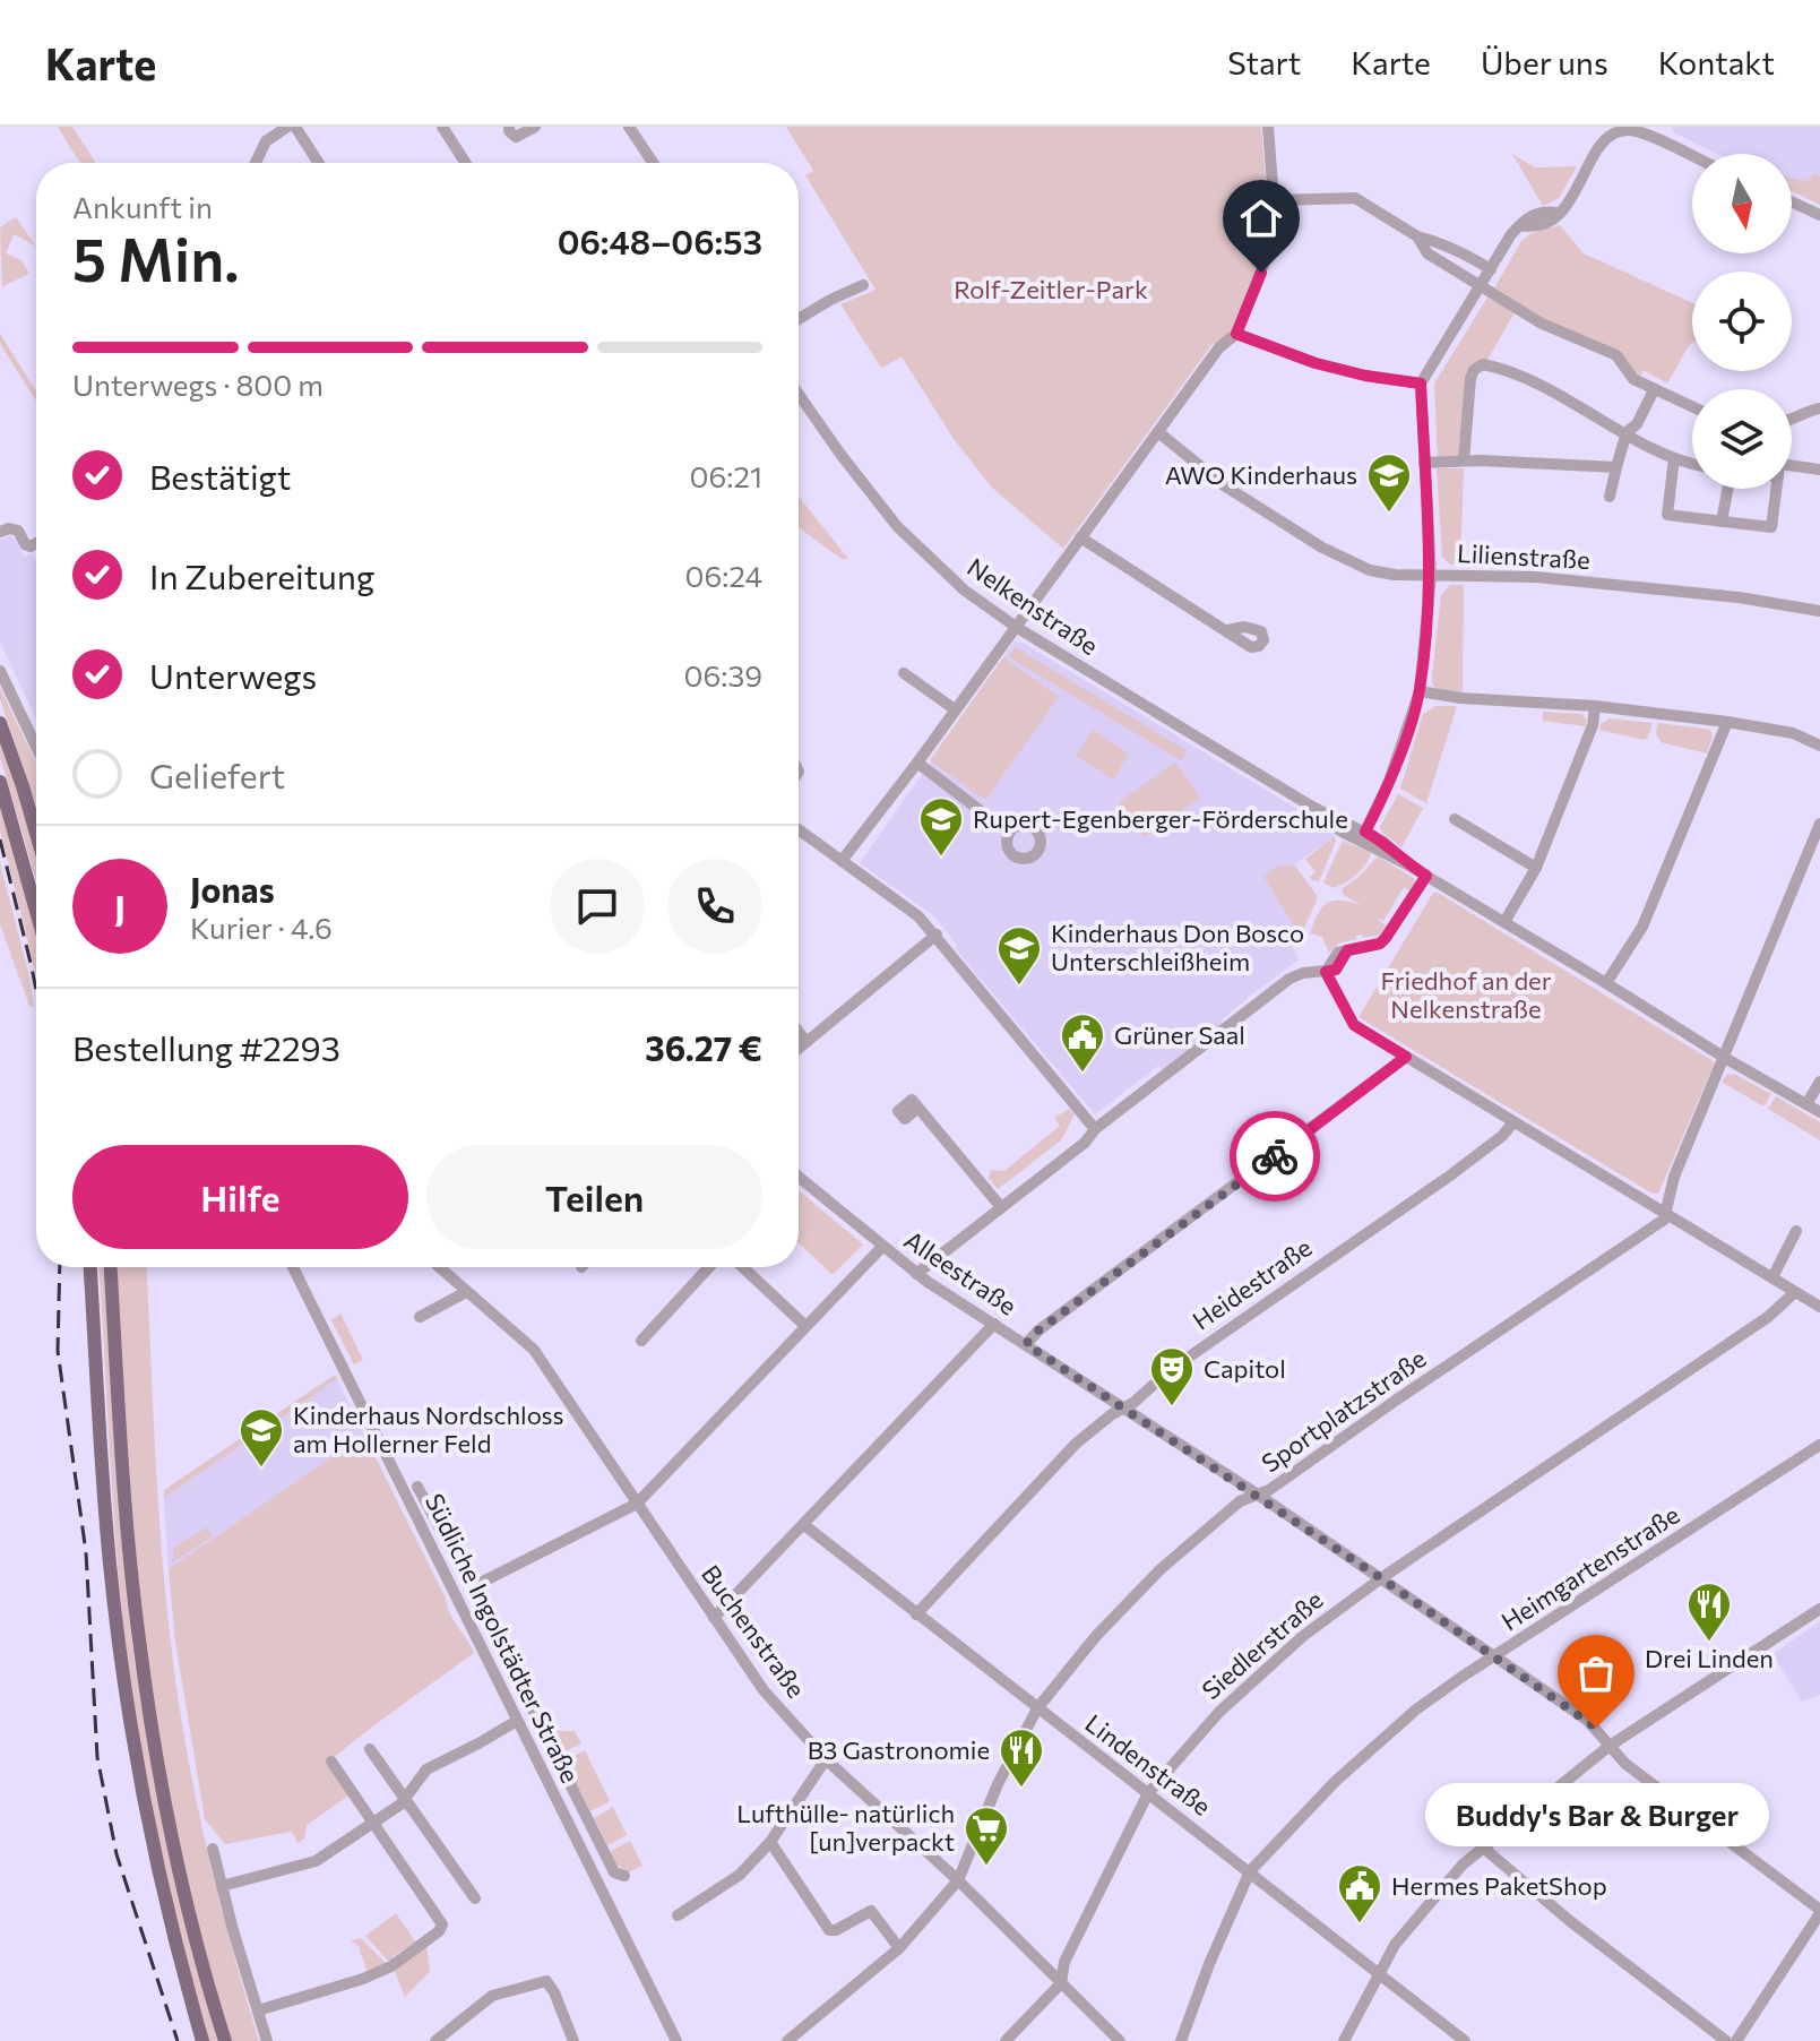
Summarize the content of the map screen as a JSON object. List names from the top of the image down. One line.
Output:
{"streets":{"street":["Lilienstraße","Nelkenstraße","Alleestraße","Heidestraße","Sportplatzstraße","Heimgartenstraße","Buchenstraße","Südliche Ingolstädter Straße","Siedlerstraße","Lindenstraße"]},"crossings":[["Alleestraße","Heidestraße"],["Alleestraße","Sportplatzstraße"],["Alleestraße","Heimgartenstraße"],["Alleestraße","Siedlerstraße"],["Heidestraße","Lindenstraße"],["Sportplatzstraße","Buchenstraße"],["Sportplatzstraße","Lindenstraße"],["Heimgartenstraße","Lindenstraße"],["Buchenstraße","Siedlerstraße"],["Siedlerstraße","Lindenstraße"]],"parks":["Rolf-Zeitler-Park","Friedhof an der Nelkenstraße"],"places":{"school or university":["AWO Kinderhaus","Rupert-Egenberger-Förderschule","Kinderhaus Don Bosco Unterschleißheim","Kinderhaus Nordschloss am Hollerner Feld"],"public building":["Grüner Saal","Hermes PaketShop"],"theatre":["Capitol"],"restaurant":["Drei Linden","B3 Gastronomie"],"other":["Buddy's Bar & Burger"],"supermarket":["Lufthülle- natürlich [un]verpackt"]},"north":"bottom","page":{"header":"Karte","nav":["Start","Karte","Über uns","Kontakt"],"heading":["5 Min.","Ankunft in","06:48–06:53"],"panel":["Jonas","Kurier · 4.6","Bestellung #2293","36.27 €"],"bar":"Unterwegs · 800 m","list":[["Bestätigt","06:21"],["In Zubereitung","06:24"],["Unterwegs","06:39"],"Geliefert"],"round":"J","buttons":["Hilfe","Teilen"],"bubble":"Buddy's Bar & Burger"}}
